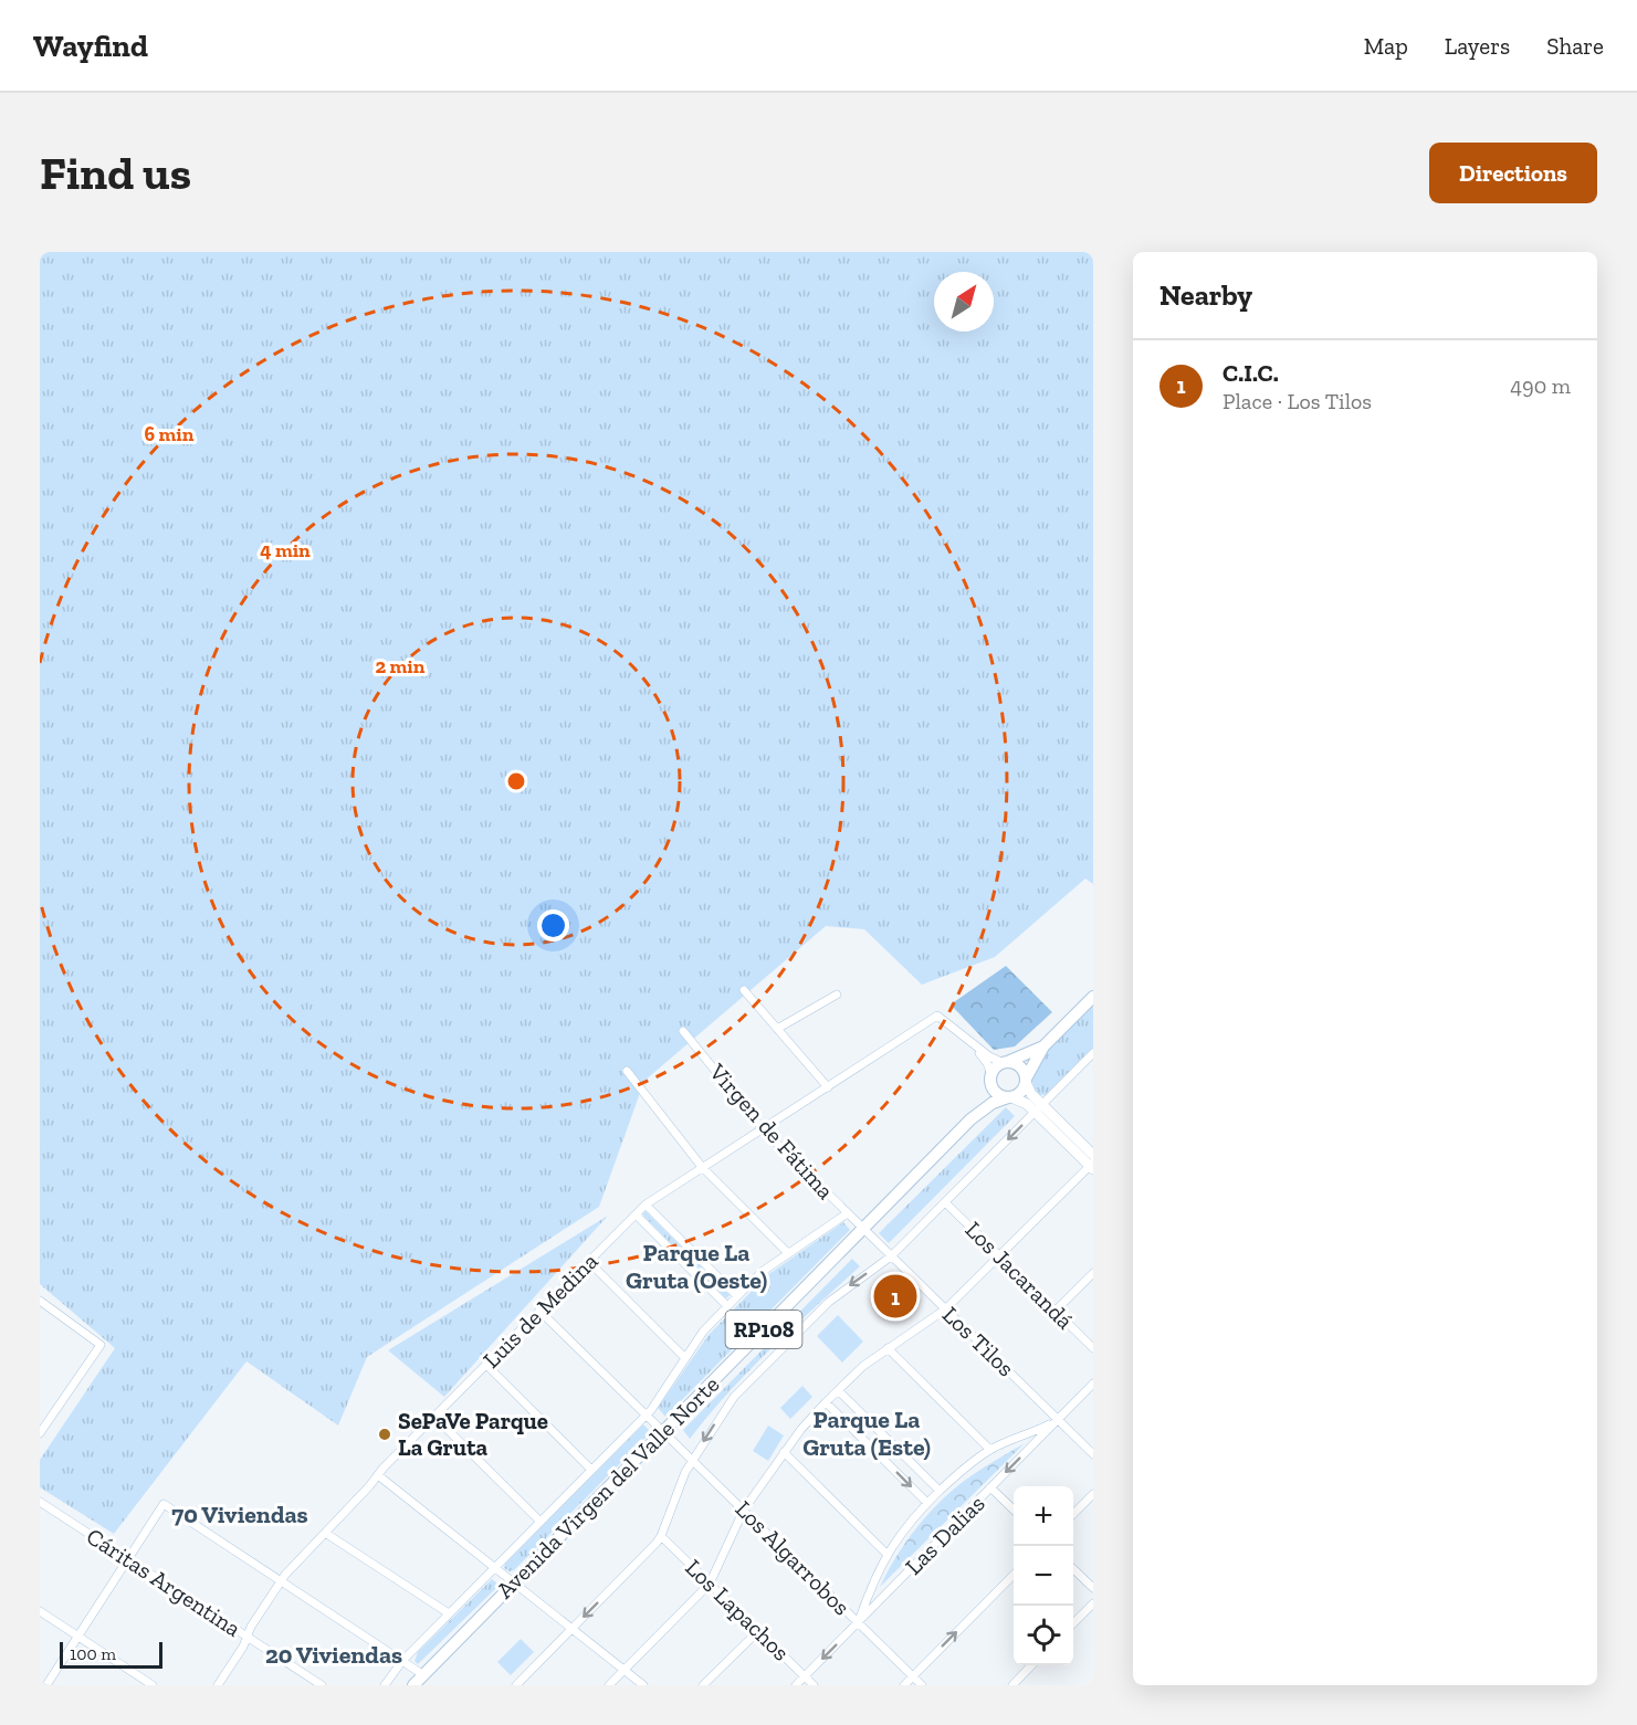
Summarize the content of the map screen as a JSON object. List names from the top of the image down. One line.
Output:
{"streets":{"main road":["RP108","Avenida Virgen del Valle Norte"],"street":["Virgen de Fátima","Los Jacarandá","Luis de Medina","Los Tilos","Las Dalias","Los Algarrobos","Cáritas Argentina","Los Lapachos"]},"crossings":[["Virgen de Fátima","Luis de Medina"],["Virgen de Fátima","Los Tilos"],["Virgen de Fátima","Avenida Virgen del Valle Norte"],["Luis de Medina","Los Algarrobos"],["Luis de Medina","Cáritas Argentina"],["RP108","Avenida Virgen del Valle Norte"],["Los Tilos","Avenida Virgen del Valle Norte"],["Los Tilos","Las Dalias"],["Avenida Virgen del Valle Norte","Los Algarrobos"],["Las Dalias","Los Algarrobos"],["Las Dalias","Los Lapachos"]],"districts":["Parque La Gruta (Oeste)","Parque La Gruta (Este)","70 Viviendas","20 Viviendas"],"places":["SePaVe Parque La Gruta"],"scale_bar":"100 m","north":"top right","page":{"header":"Wayfind","nav":["Map","Layers","Share"],"buttons":"Directions","title":"Find us","heading":"Nearby","list":[{"mark":"1","name":"C.I.C.","note":"Place · Los Tilos","value":"490 m"}],"pins":"1","map_buttons":["+","−"],"scale":"100 m"},"rings":["6 min","4 min","2 min"]}
